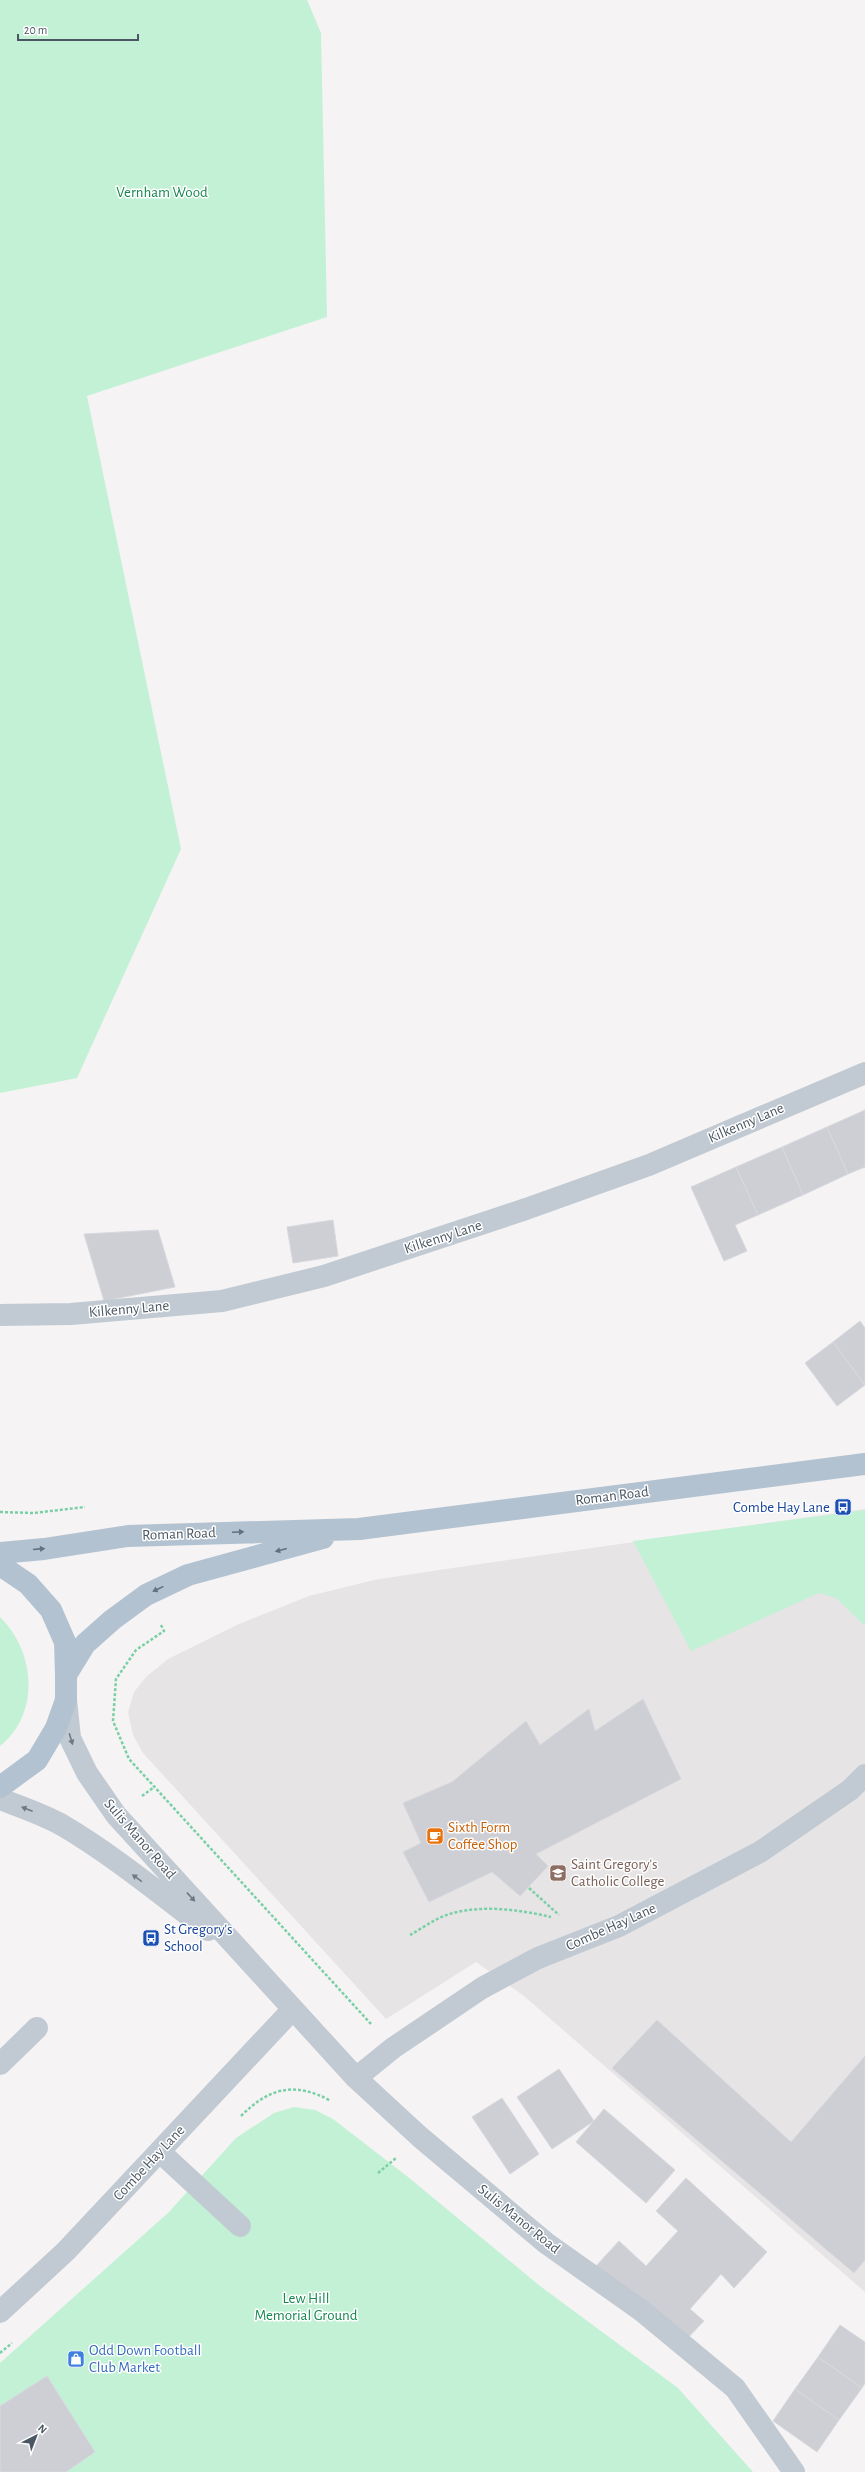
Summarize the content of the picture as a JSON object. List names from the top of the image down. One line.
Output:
{"streets":{"main road":["Roman Road"],"street":["Kilkenny Lane","Sulis Manor Road","Combe Hay Lane"]},"crossings":[["Sulis Manor Road","Combe Hay Lane"]],"parks":["Vernham Wood","Lew Hill Memorial Ground"],"places":{"bus stop":["Combe Hay Lane","St Gregory's School"],"cafe":["Sixth Form Coffee Shop"],"school or university":["Saint Gregory's Catholic College"],"shop":["Odd Down Football Club Market"]},"scale_bar":"20 m","north":"top right"}
